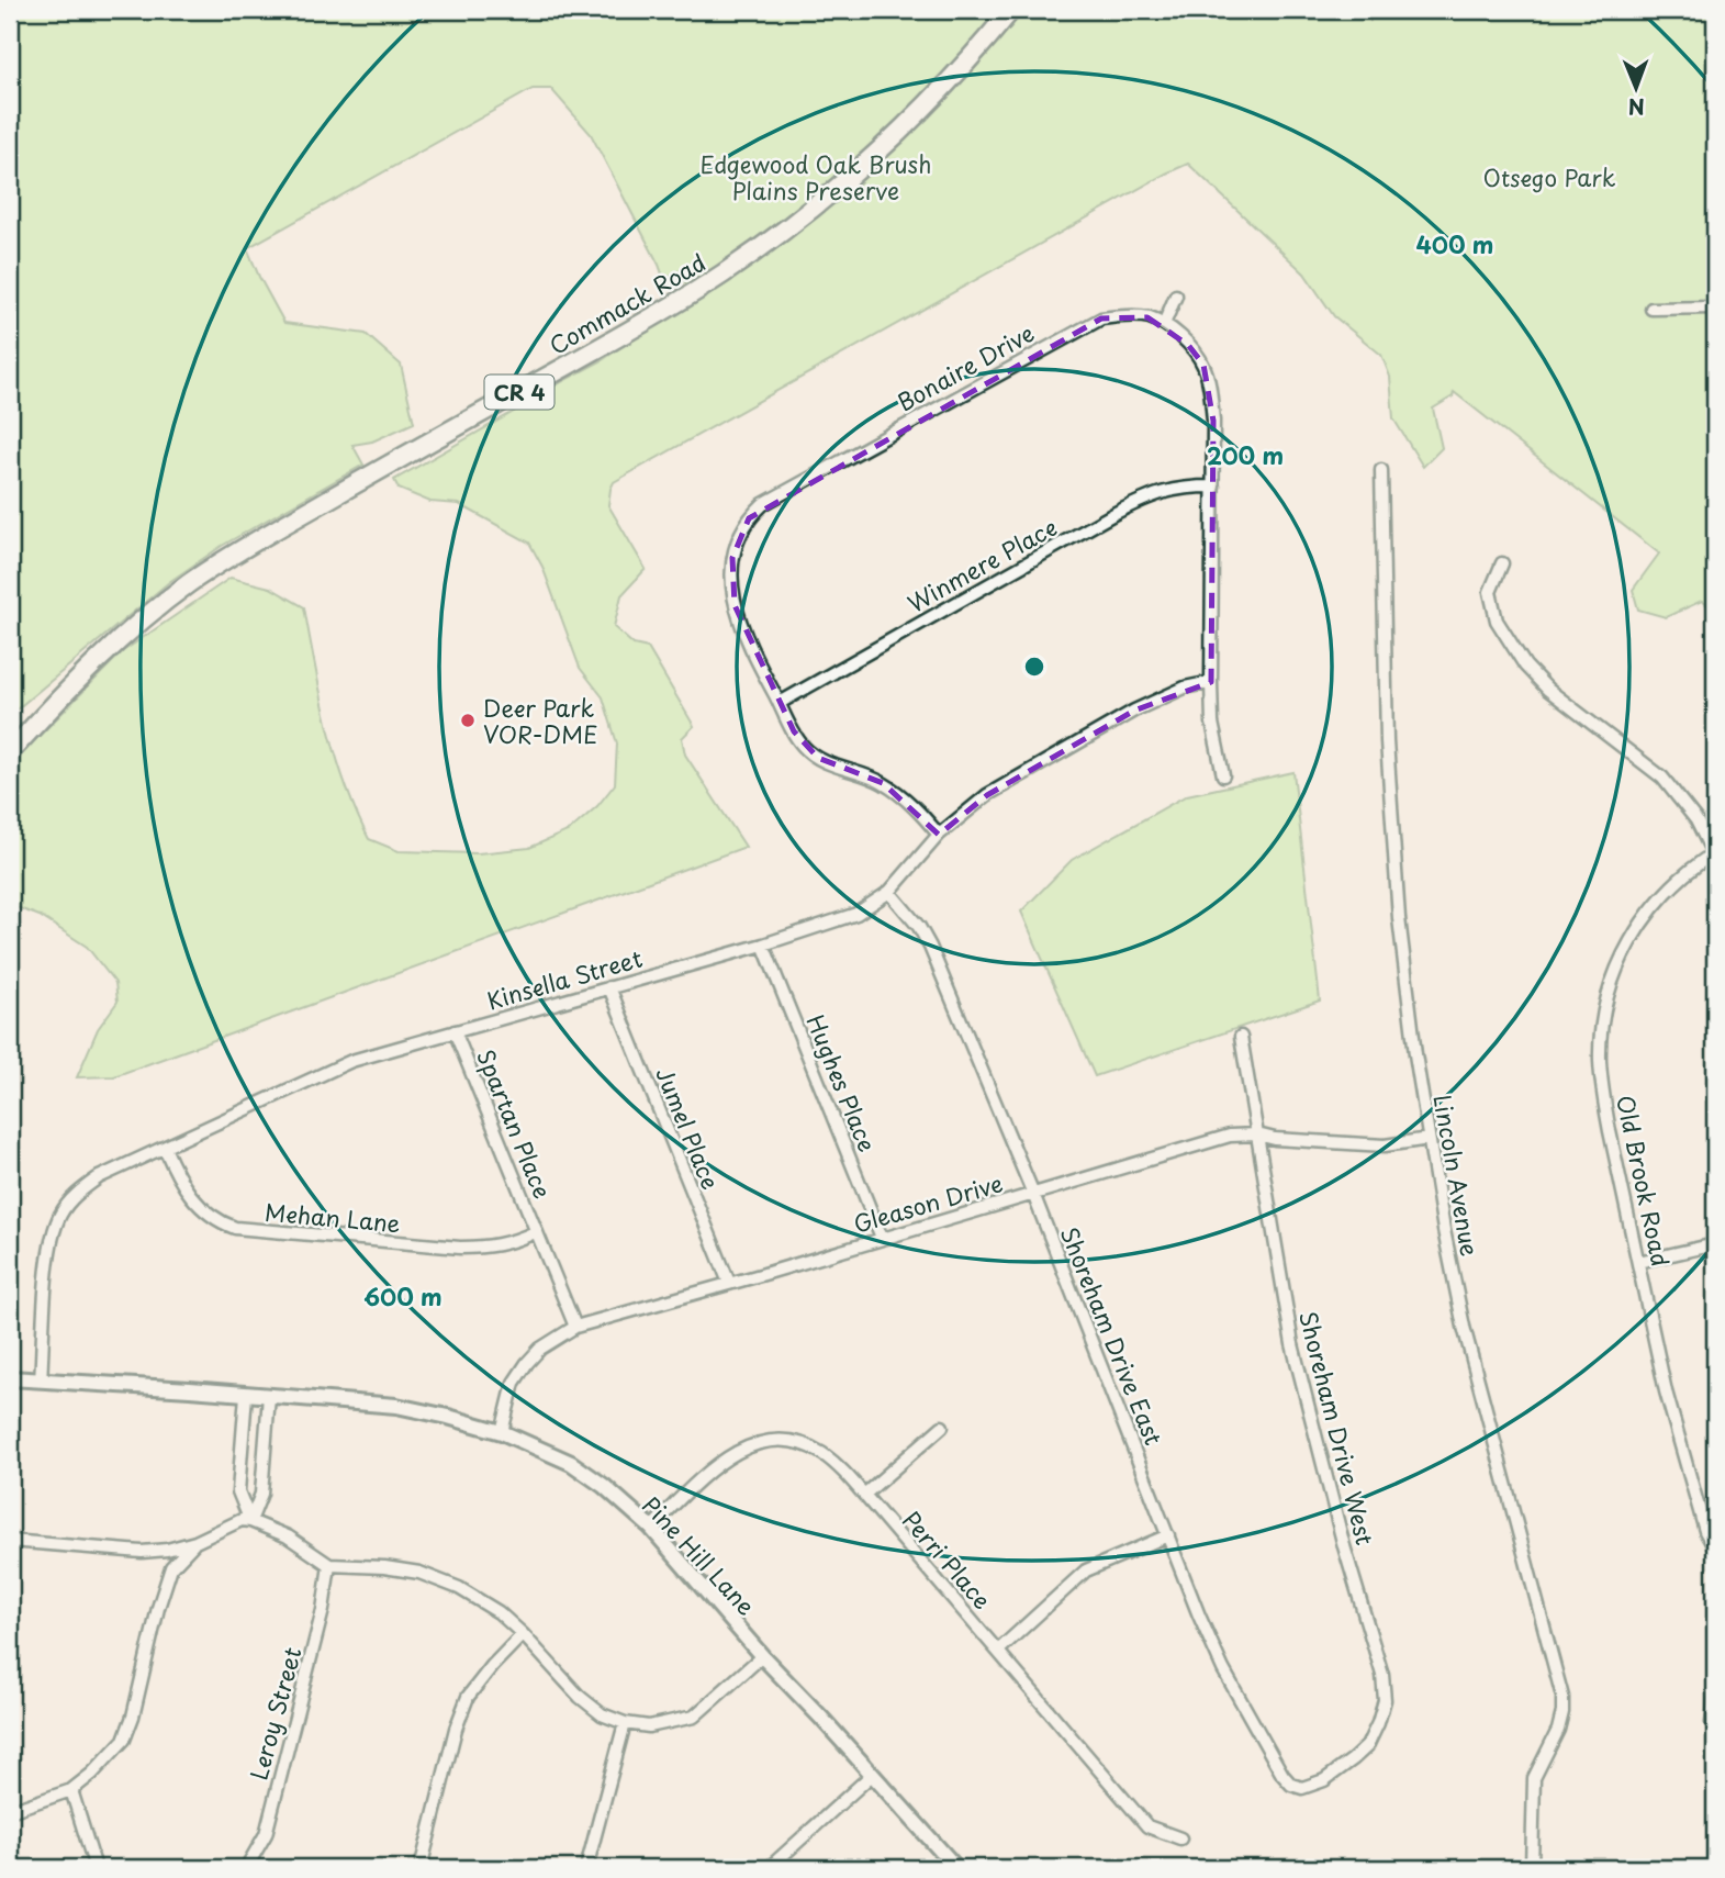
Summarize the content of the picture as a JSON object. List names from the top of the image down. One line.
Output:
{"streets":{"main road":["Commack Road","CR 4"],"street":["Bonaire Drive","Winmere Place","Kinsella Street","Hughes Place","Spartan Place","Jumel Place","Lincoln Avenue","Old Brook Road","Gleason Drive","Mehan Lane","Shoreham Drive East","Shoreham Drive West","Pine Hill Lane","Perri Place","Leroy Street"]},"crossings":[["Bonaire Drive","Winmere Place"],["Bonaire Drive","Kinsella Street"],["Kinsella Street","Hughes Place"],["Kinsella Street","Spartan Place"],["Kinsella Street","Jumel Place"],["Kinsella Street","Mehan Lane"],["Kinsella Street","Shoreham Drive East"],["Kinsella Street","Pine Hill Lane"],["Hughes Place","Gleason Drive"],["Spartan Place","Gleason Drive"],["Spartan Place","Mehan Lane"],["Jumel Place","Gleason Drive"],["Lincoln Avenue","Gleason Drive"],["Gleason Drive","Shoreham Drive East"],["Gleason Drive","Shoreham Drive West"],["Gleason Drive","Pine Hill Lane"],["Shoreham Drive East","Shoreham Drive West"],["Pine Hill Lane","Perri Place"]],"parks":["Edgewood Oak Brush Plains Preserve","Otsego Park"],"places":["Deer Park VOR-DME"],"north":"bottom","rings":["400 m","200 m","600 m"]}
